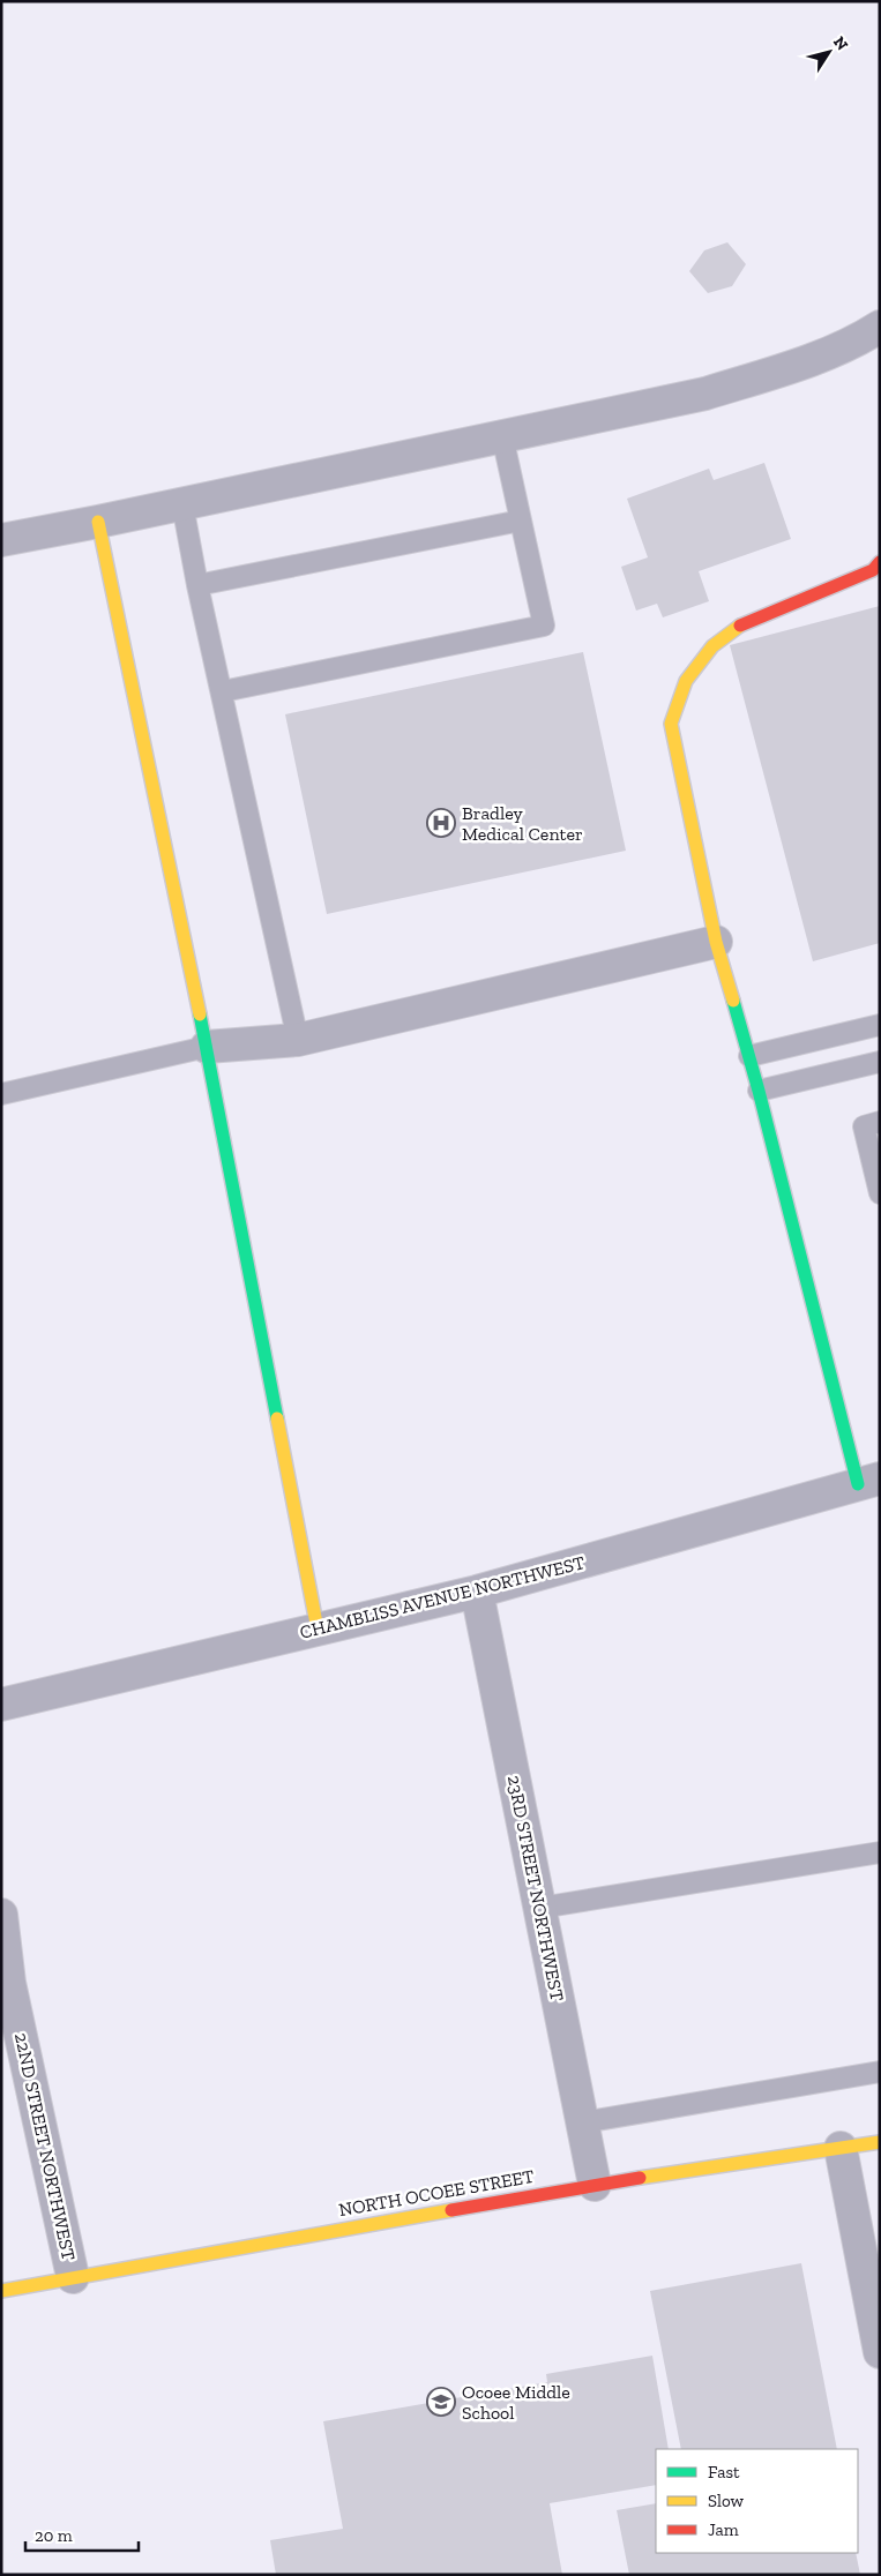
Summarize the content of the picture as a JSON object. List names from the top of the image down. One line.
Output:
{"streets":{"street":["CHAMBLISS AVENUE NORTHWEST","23RD STREET NORTHWEST","22ND STREET NORTHWEST","NORTH OCOEE STREET"]},"crossings":[["CHAMBLISS AVENUE NORTHWEST","23RD STREET NORTHWEST"],["23RD STREET NORTHWEST","NORTH OCOEE STREET"],["22ND STREET NORTHWEST","NORTH OCOEE STREET"]],"places":{"hospital":["Bradley Medical Center"],"school or university":["Ocoee Middle School"]},"legend":["Fast","Slow","Jam"],"scale_bar":"20 m","north":"top right"}
